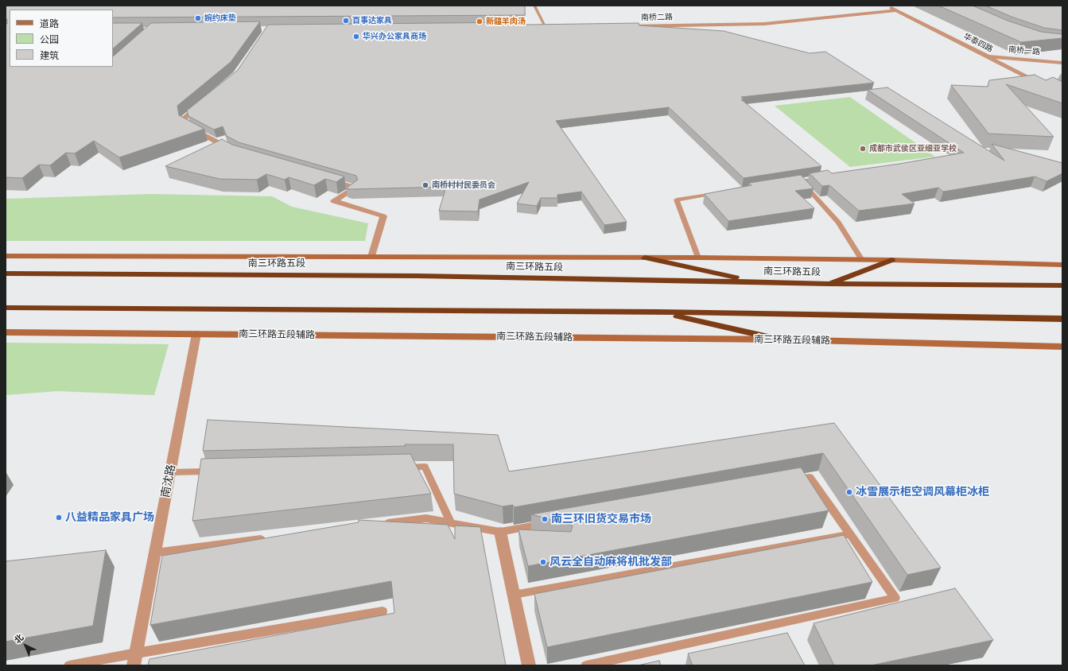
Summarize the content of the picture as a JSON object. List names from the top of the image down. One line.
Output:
{"streets":{"highway":["南三环路五段"],"main road":["南三环路五段辅路"],"street":["南桥二路","华泰四路","南桥一路","南沈路"]},"crossings":[["南桥二路","华泰四路"],["华泰四路","南桥一路"],["南三环路五段辅路","南沈路"]],"places":["婉约床垫","百事达家具","新疆羊肉汤","华兴办公家具商场","成都市武侯区亚细亚学校","南桥村村民委员会","冰雪展示柜空调风幕柜冰柜","八益精品家具广场","南三环旧货交易市场","风云全自动麻将机批发部"],"legend":["道路","公园","建筑"],"north":"top left"}
